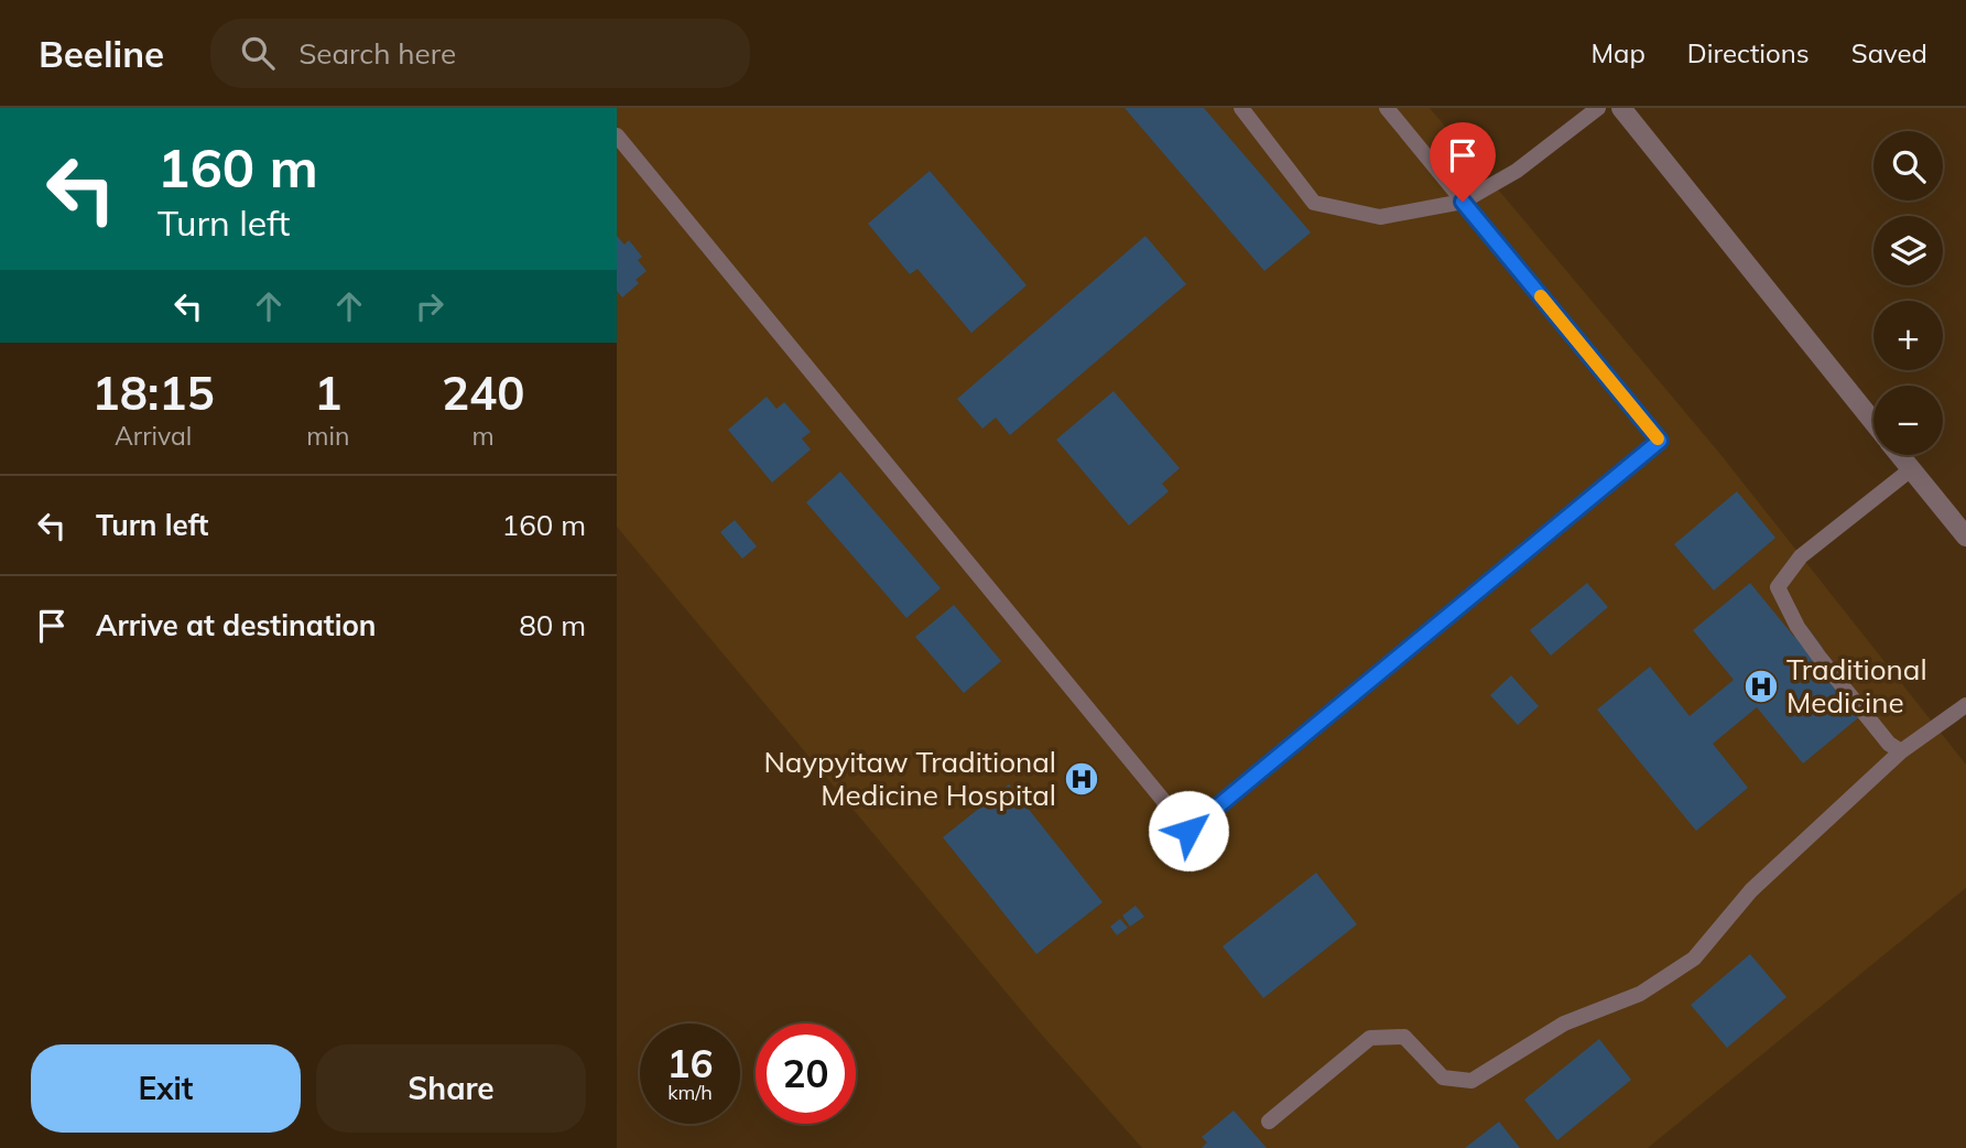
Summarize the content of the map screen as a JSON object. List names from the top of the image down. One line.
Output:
{"places":{"hospital":["Traditional Medicine","Naypyitaw Traditional Medicine Hospital"]},"page":{"header":"Beeline","search":"Search here","nav":["Map","Directions","Saved"],"turn":["160 m","Turn left"],"map_buttons":["+","−"],"eta":["18:15","Arrival","1","min","240","m"],"list":[{"name":"Turn left","value":"160 m"},{"name":"Arrive at destination","value":"80 m"}],"speed":"16 km/h","limit":"20","buttons":["Exit","Share"]}}
